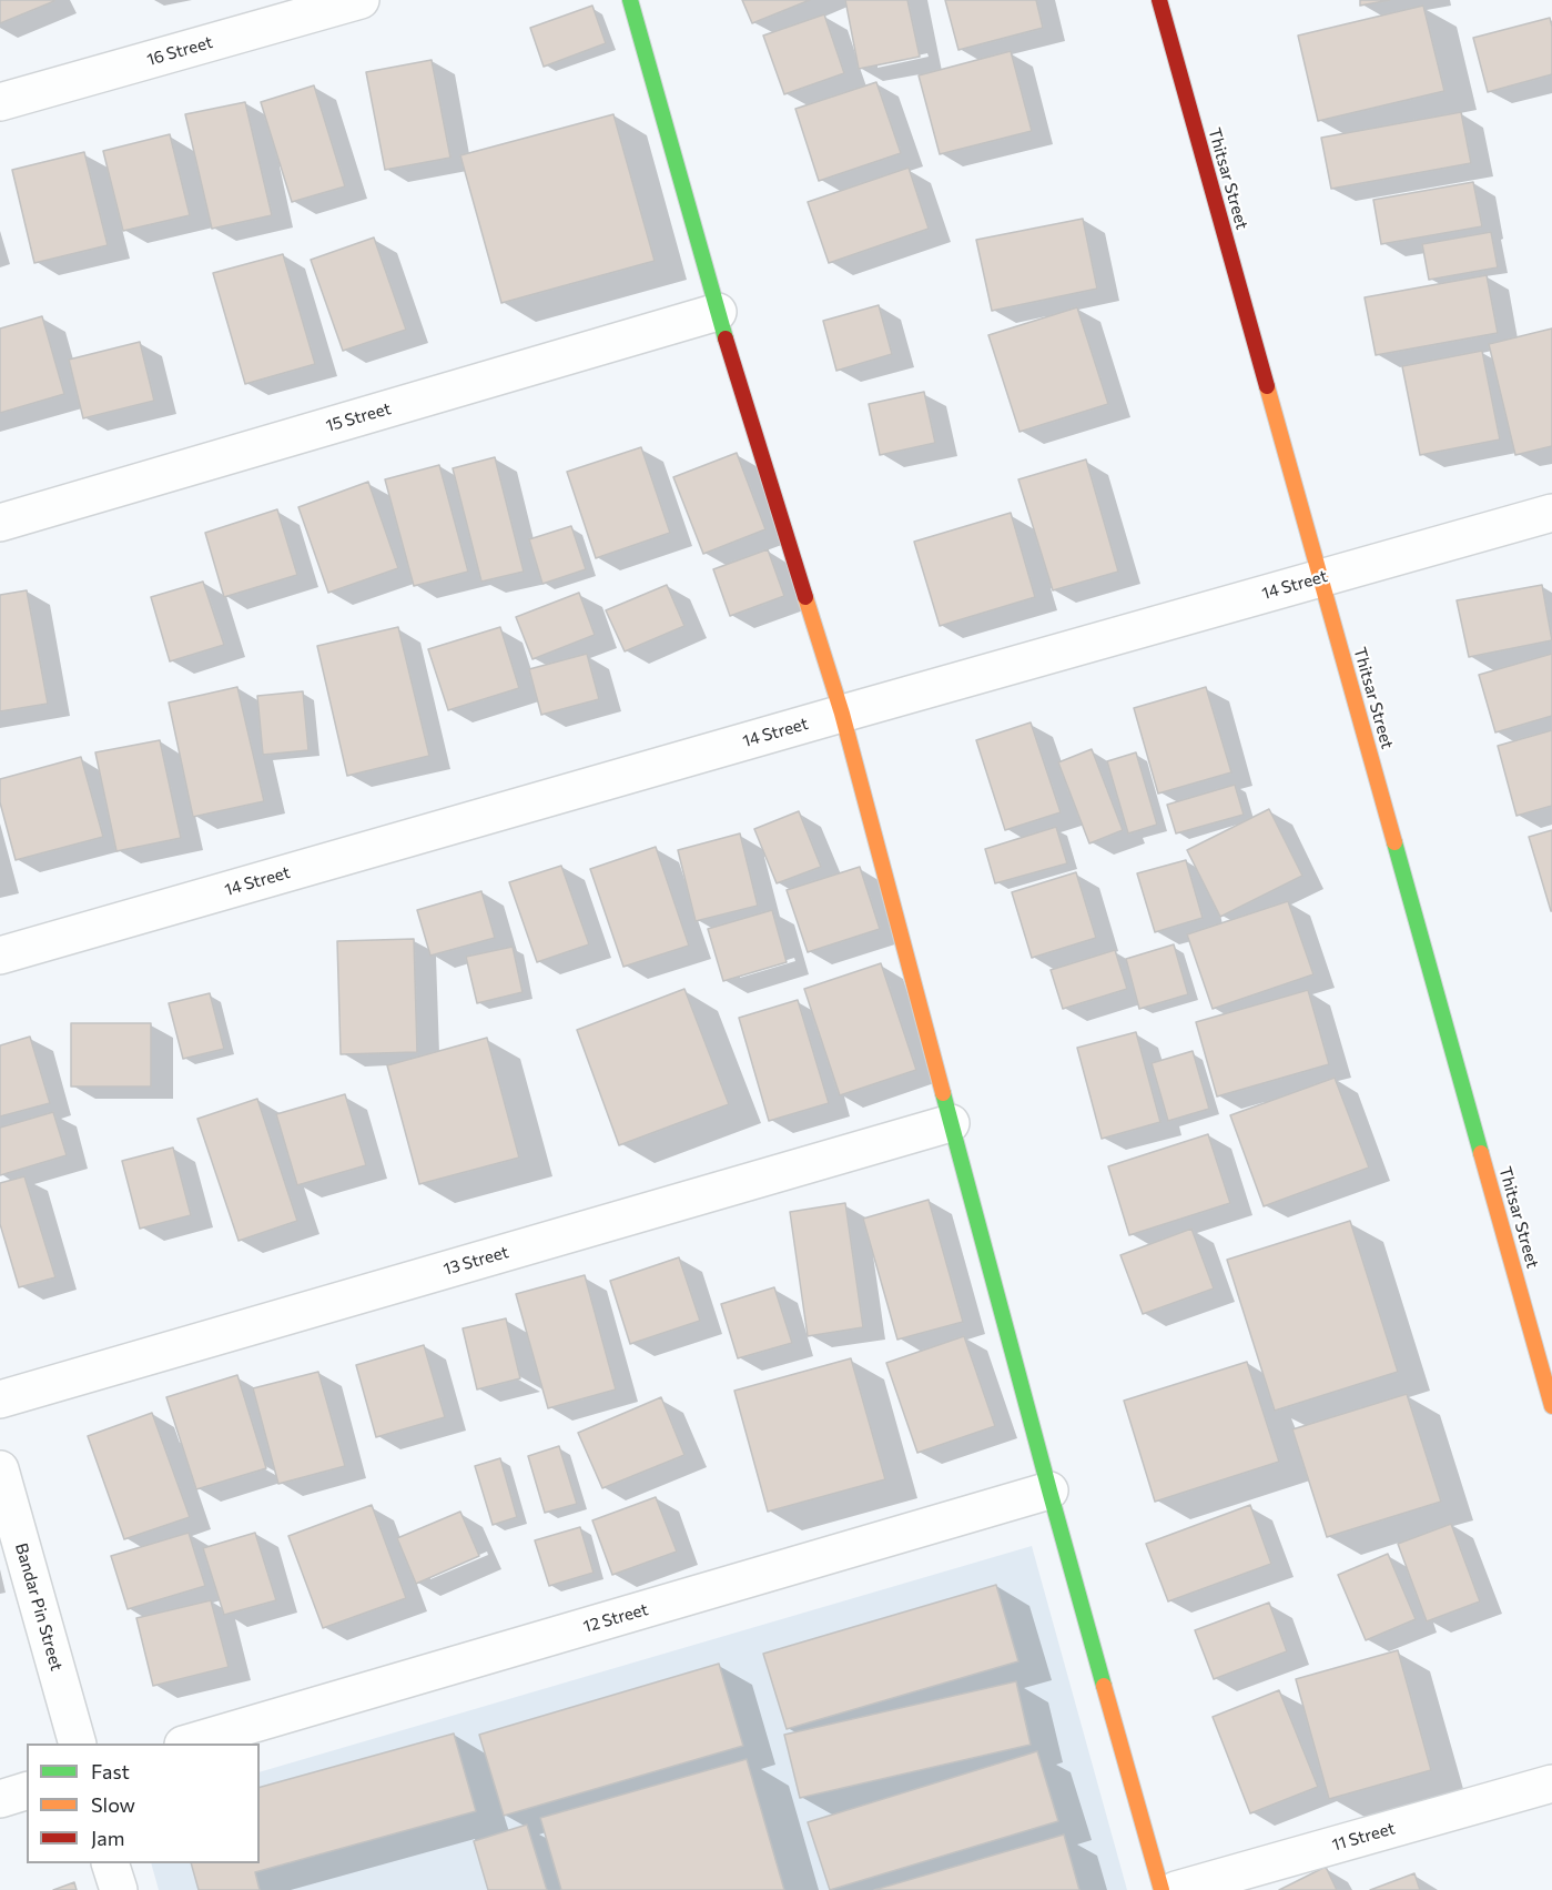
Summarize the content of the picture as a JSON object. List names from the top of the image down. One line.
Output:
{"streets":{"street":["16 Street","Thitsar Street","15 Street","14 Street","13 Street","Bandar Pin Street","12 Street","11 Street"]},"crossings":[["Thitsar Street","14 Street"]],"legend":["Fast","Slow","Jam"]}
